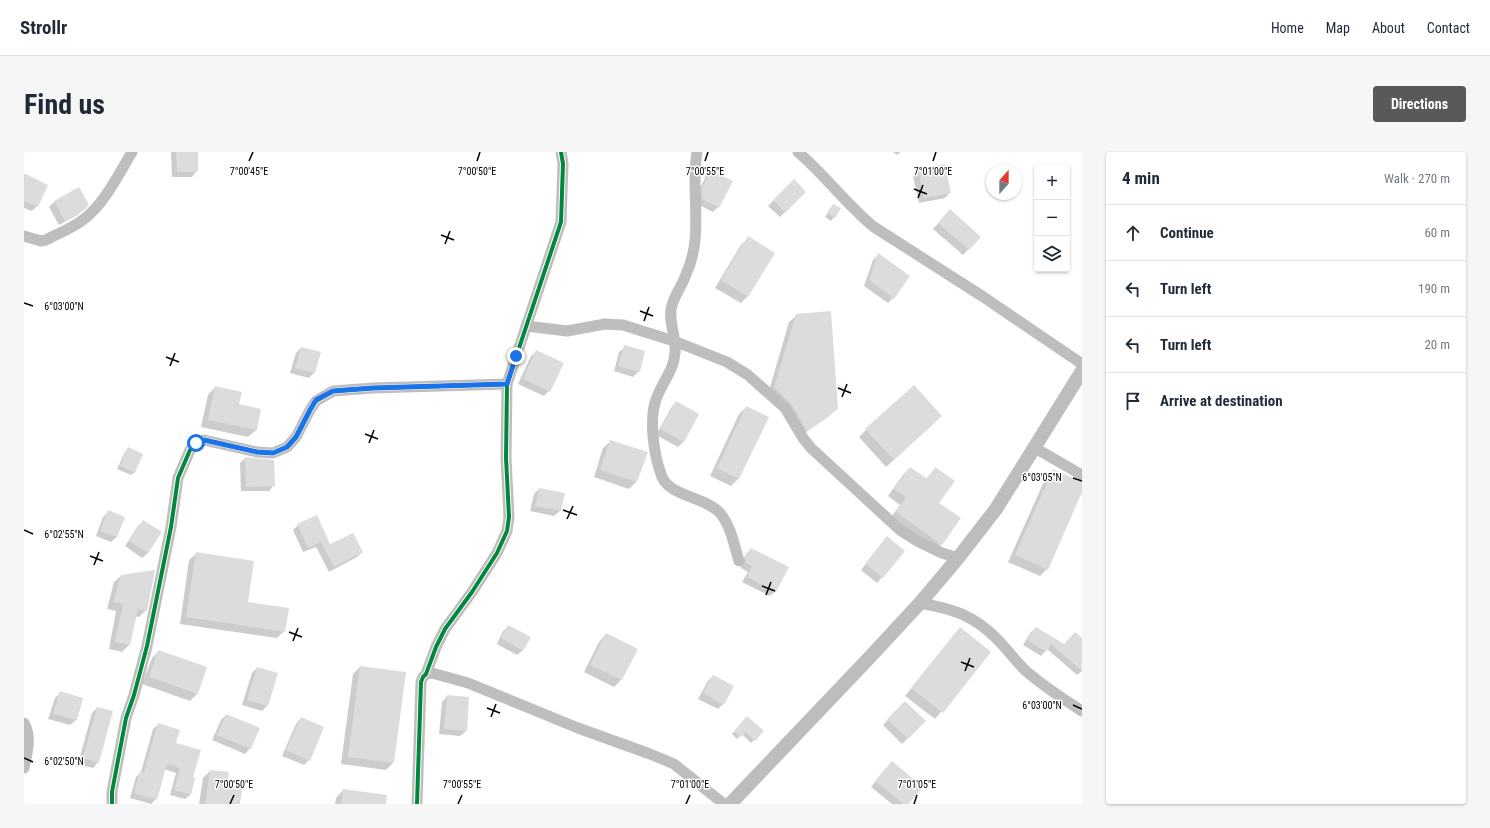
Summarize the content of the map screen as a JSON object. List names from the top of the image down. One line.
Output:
{"north":"top","page":{"header":"Strollr","nav":["Home","Map","About","Contact"],"buttons":"Directions","title":"Find us","heading":["4 min","Walk · 270 m"],"map_buttons":["+","−"],"list":[["Continue","60 m"],["Turn left","190 m"],["Turn left","20 m"],"Arrive at destination"]},"coordinates":["7°00'45\"E","7°00'50\"E","7°00'55\"E","7°01'00\"E","6°03'00\"N","6°03'05\"N","6°02'55\"N","6°02'50\"N","7°01'05\"E"]}
